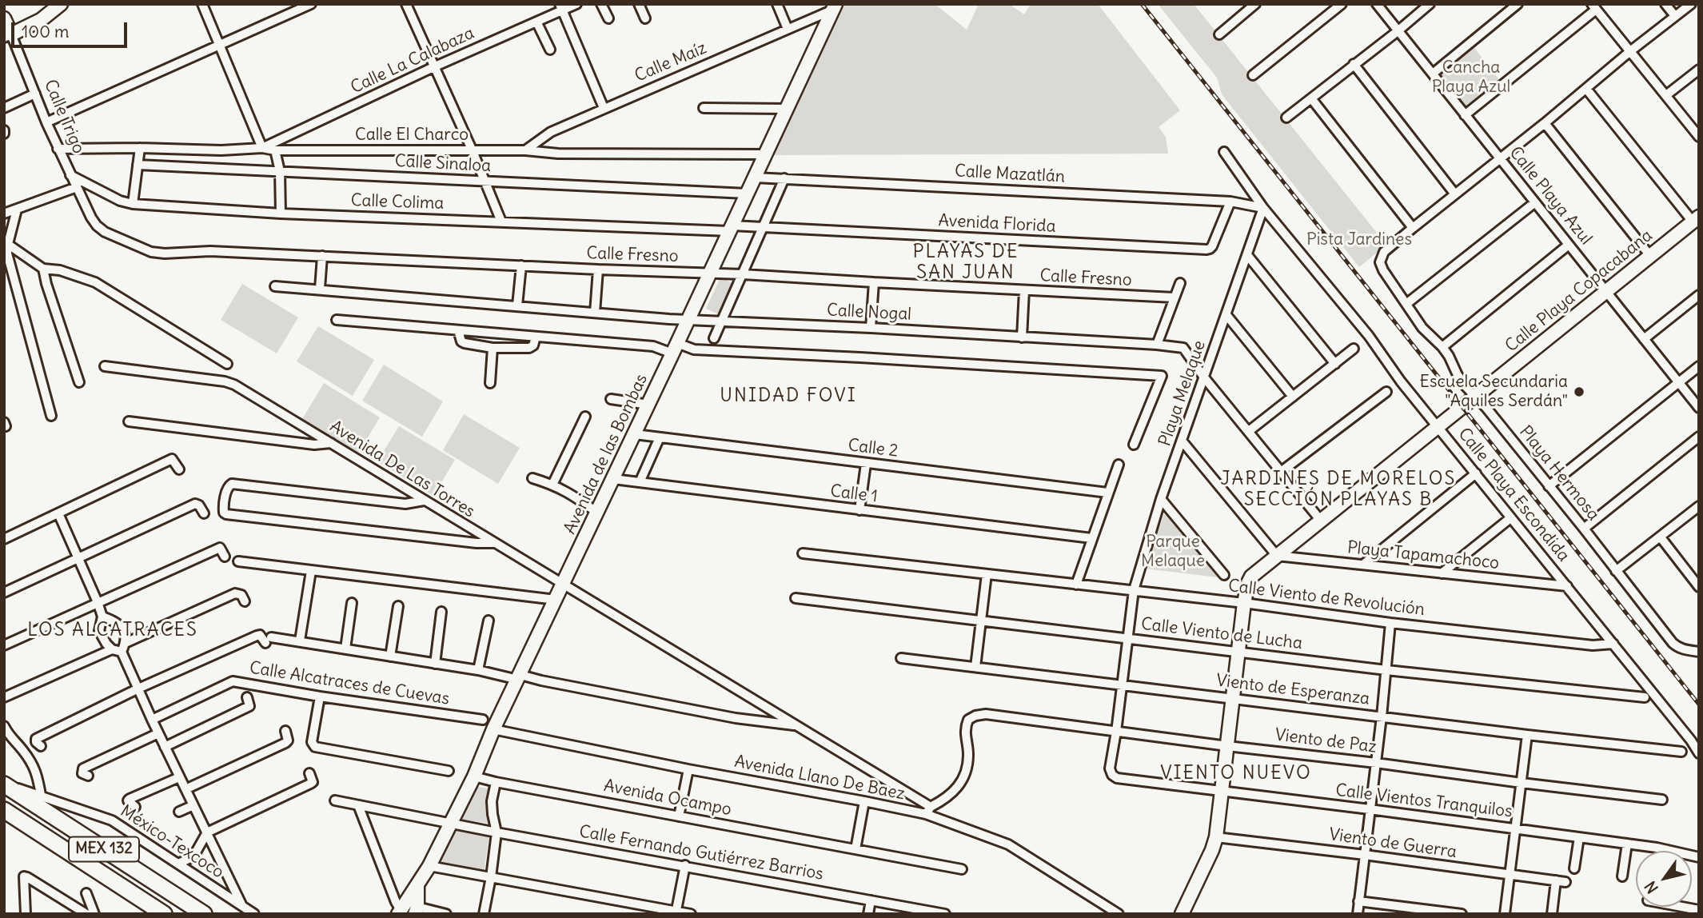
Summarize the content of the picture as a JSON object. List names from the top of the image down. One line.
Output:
{"streets":{"highway":["MEX 132"],"main road":["Calle Trigo","Calle Playa Copacabana","Avenida de las Bombas"],"street":["Calle La Calabaza","Calle Maíz","Calle El Charco","Calle Sinaloa","Calle Mazatlán","Calle Playa Azul","Calle Colima","Avenida Florida","Calle Fresno","Calle Nogal","Playa Melaque","Calle 2","Avenida De Las Torres","Playa Hermosa","Calle 1","Calle Playa Escondida","Playa Tapamachoco","Calle Viento de Revolución","Calle Viento de Lucha","Calle Alcatraces de Cuevas","Viento de Esperanza","Viento de Paz","Avenida Llano De Baez","Avenida Ocampo","Calle Vientos Tranquilos","México-Texcoco","Viento de Guerra","Calle Fernando Gutiérrez Barrios"]},"crossings":[["Calle La Calabaza","Calle El Charco"],["Calle Maíz","Calle El Charco"],["Calle Maíz","Avenida de las Bombas"],["Calle Trigo","Calle El Charco"],["Calle Trigo","Calle Colima"],["Calle Trigo","Calle Fresno"],["Calle El Charco","Avenida de las Bombas"],["Calle Sinaloa","Avenida de las Bombas"],["Calle Mazatlán","Avenida Florida"],["Calle Mazatlán","Playa Melaque"],["Calle Mazatlán","Avenida de las Bombas"],["Calle Mazatlán","Calle Playa Escondida"],["Calle Playa Azul","Calle Playa Copacabana"],["Calle Colima","Avenida Florida"],["Calle Colima","Avenida de las Bombas"],["Avenida Florida","Avenida de las Bombas"],["Calle Fresno","Avenida de las Bombas"],["Calle Playa Copacabana","Calle Nogal"],["Calle Playa Copacabana","Playa Hermosa"],["Calle Playa Copacabana","Calle Playa Escondida"],["Calle Playa Copacabana","Playa Tapamachoco"],["Calle Playa Copacabana","Calle Viento de Revolución"],["Calle Playa Copacabana","Calle Viento de Lucha"],["Calle Playa Copacabana","Viento de Esperanza"],["Calle Playa Copacabana","Viento de Paz"],["Calle Playa Copacabana","Calle Vientos Tranquilos"],["Calle Playa Copacabana","Viento de Guerra"],["Calle Nogal","Playa Melaque"],["Calle Nogal","Avenida de las Bombas"],["Playa Melaque","Calle Playa Escondida"],["Playa Melaque","Calle Viento de Revolución"],["Playa Melaque","Calle Viento de Lucha"],["Playa Melaque","Viento de Esperanza"],["Playa Melaque","Viento de Paz"],["Playa Melaque","Calle Vientos Tranquilos"],["Calle 2","Avenida de las Bombas"],["Avenida de las Bombas","Avenida De Las Torres"],["Avenida de las Bombas","Calle 1"],["Avenida de las Bombas","Avenida Llano De Baez"],["Avenida de las Bombas","Avenida Ocampo"],["Avenida de las Bombas","Calle Fernando Gutiérrez Barrios"],["Avenida De Las Torres","Viento de Paz"],["Avenida De Las Torres","Avenida Llano De Baez"],["Calle Playa Escondida","Playa Tapamachoco"],["Calle Playa Escondida","Calle Viento de Revolución"],["Viento de Paz","Avenida Llano De Baez"],["México-Texcoco","MEX 132"]],"districts":["PLAYAS DE SAN JUAN","UNIDAD FOVI","JARDINES DE MORELOS SECCIÓN PLAYAS B","LOS ALCATRACES","VIENTO NUEVO"],"parks":["Cancha Playa Azul","Pista Jardines","Parque Melaque"],"places":["Escuela Secundaria \"Aquiles Serdán\""],"scale_bar":"100 m","north":"bottom left"}
